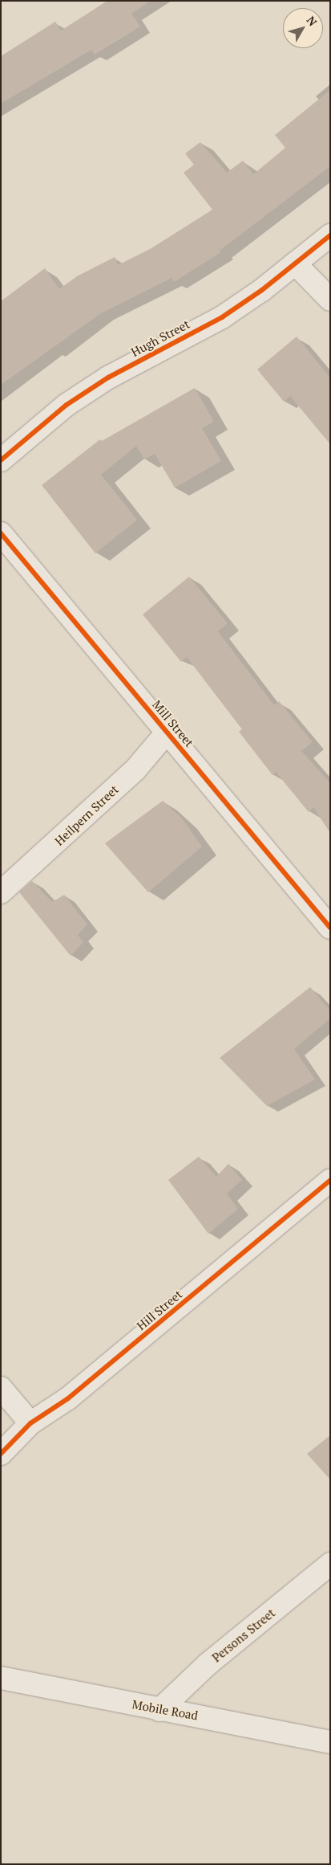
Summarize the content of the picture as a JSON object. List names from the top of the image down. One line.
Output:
{"streets":{"street":["Hugh Street","Mill Street","Heilpern Street","Hill Street","Persons Street","Mobile Road"]},"crossings":[["Mill Street","Heilpern Street"],["Persons Street","Mobile Road"]],"north":"top right"}
